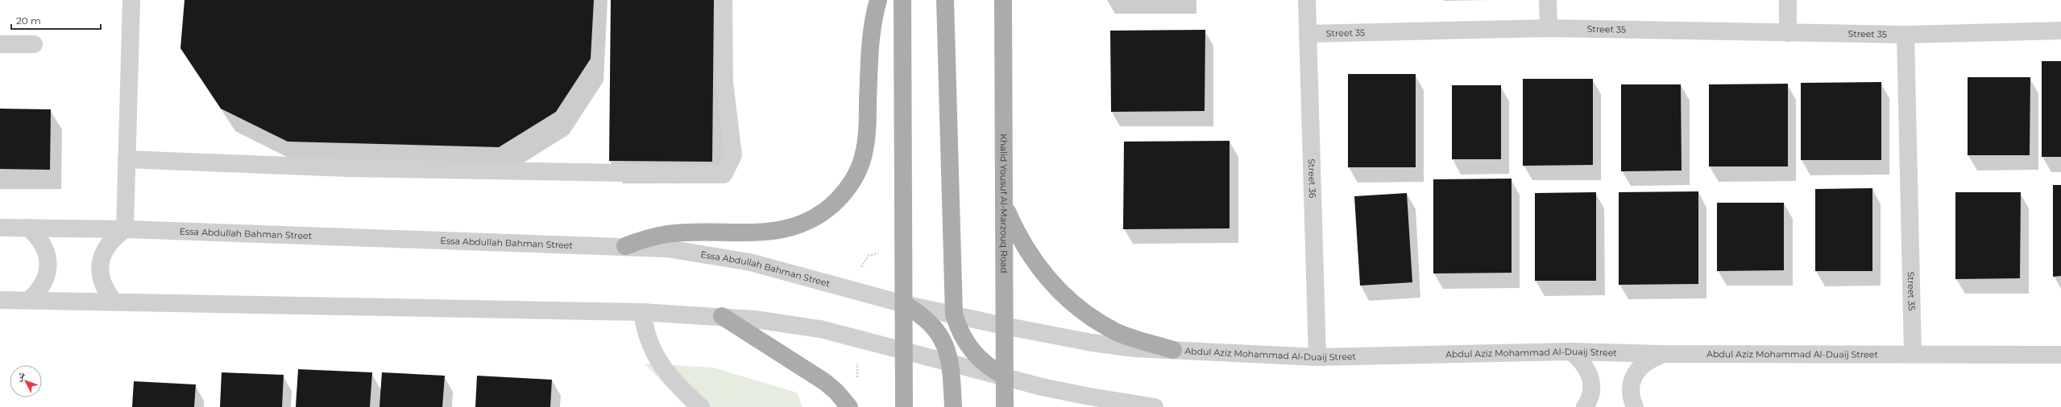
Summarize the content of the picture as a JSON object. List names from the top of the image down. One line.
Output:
{"streets":{"main road":["Khalid Yousuf Al-Marzouq Road"],"street":["Street 35","Street 36","Essa Abdullah Bahman Street","Abdul Aziz Mohammad Al-Duaij Street"]},"crossings":[["Street 35","Street 36"],["Street 35","Abdul Aziz Mohammad Al-Duaij Street"],["Street 36","Abdul Aziz Mohammad Al-Duaij Street"],["Khalid Yousuf Al-Marzouq Road","Essa Abdullah Bahman Street"],["Khalid Yousuf Al-Marzouq Road","Abdul Aziz Mohammad Al-Duaij Street"],["Essa Abdullah Bahman Street","Abdul Aziz Mohammad Al-Duaij Street"]],"scale_bar":"20 m","north":"top left"}
